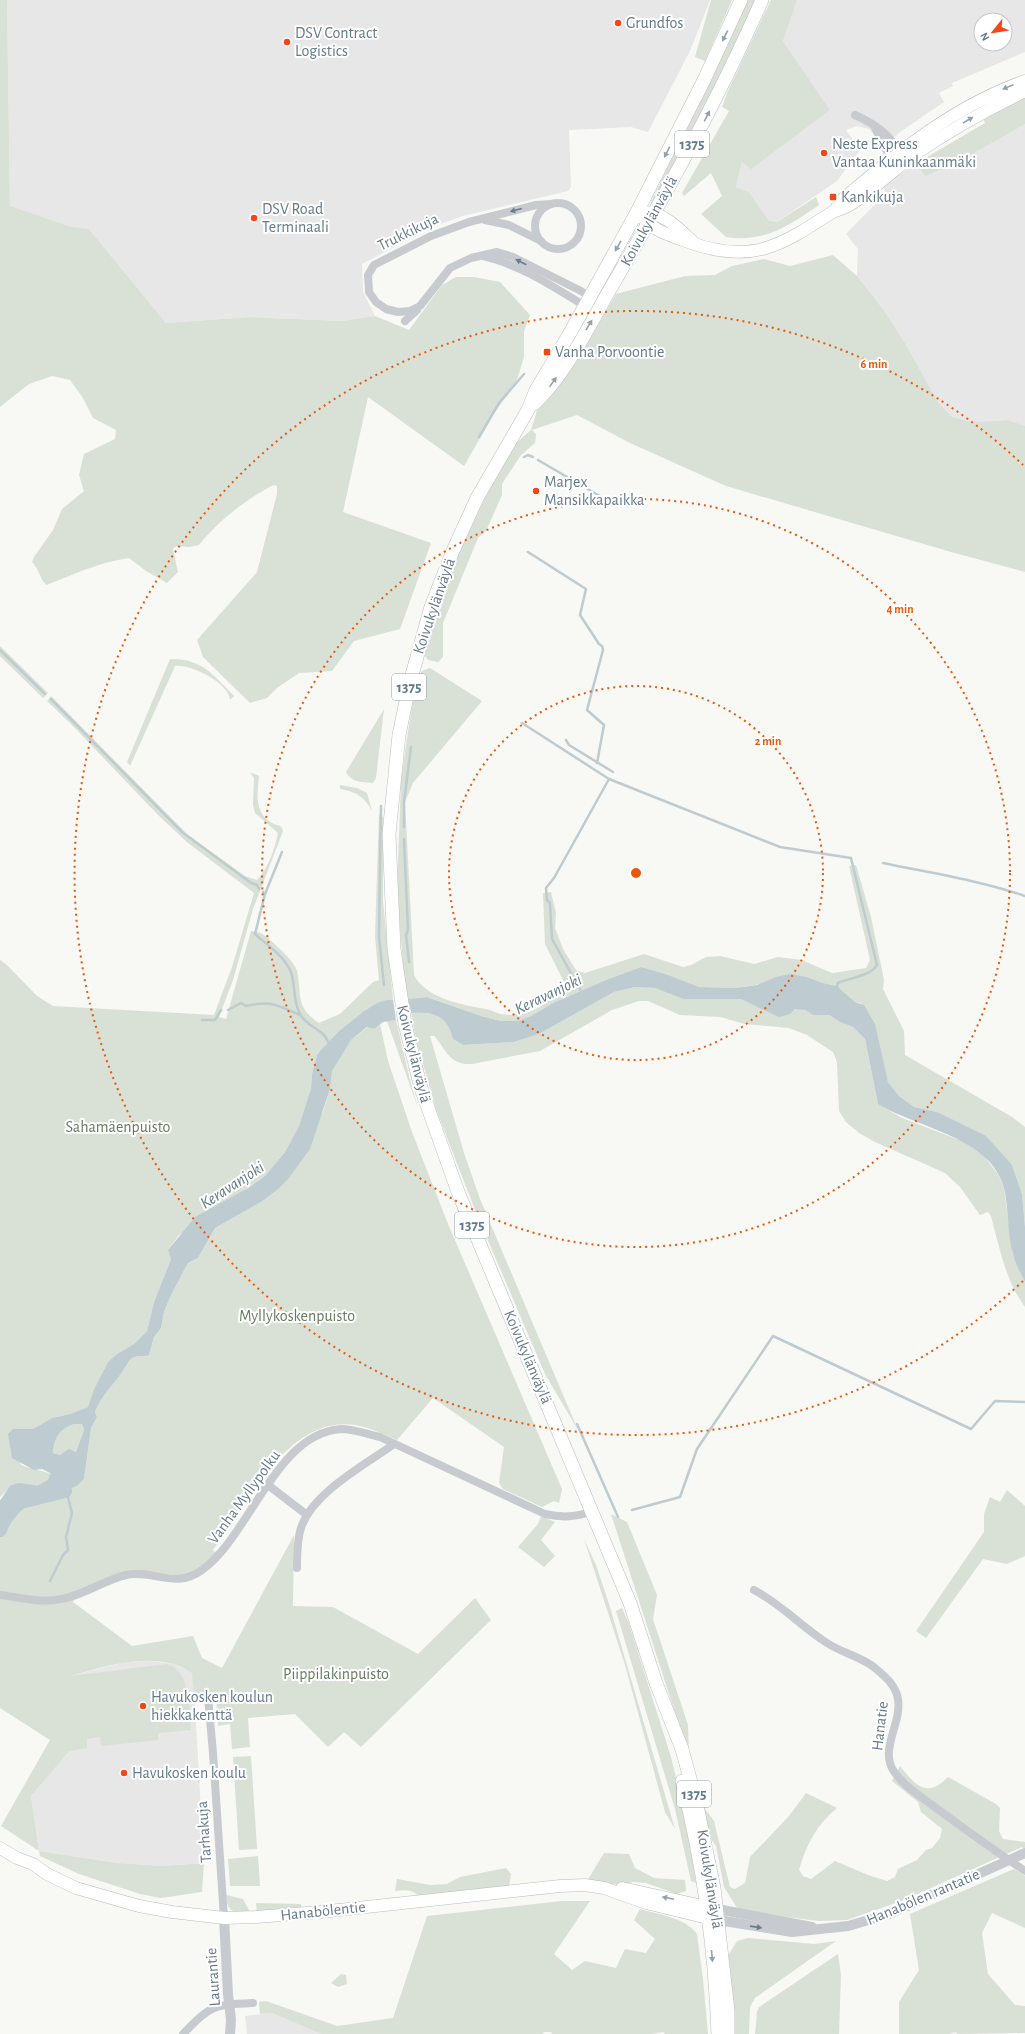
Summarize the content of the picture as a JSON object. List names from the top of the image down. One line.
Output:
{"streets":{"main road":["1375","Koivukylänväylä","Hanabölentie"],"street":["Trukkikuja","Vanha Myllypolku","Hanatie","Tarhakuja","Hanabölen rantatie","Laurantie"]},"crossings":[["Koivukylänväylä","Vanha Myllypolku"],["Koivukylänväylä","Hanabölen rantatie"],["Koivukylänväylä","Hanabölentie"],["Hanatie","Hanabölen rantatie"],["Tarhakuja","Hanabölentie"],["Tarhakuja","Laurantie"],["Hanabölen rantatie","Hanabölentie"],["Hanabölentie","Laurantie"]],"water":["Keravanjoki"],"parks":["Sahamäenpuisto","Myllykoskenpuisto","Piippilakinpuisto"],"places":{"other":["Grundfos","DSV Contract Logistics","Neste Express Vantaa Kuninkaanmäki","DSV Road Terminaali","Marjex Mansikkapaikka","Havukosken koulun hiekkakenttä","Havukosken koulu"],"transit":["Kankikuja","Vanha Porvoontie"]},"north":"bottom left","rings":["6 min","4 min","2 min"]}
